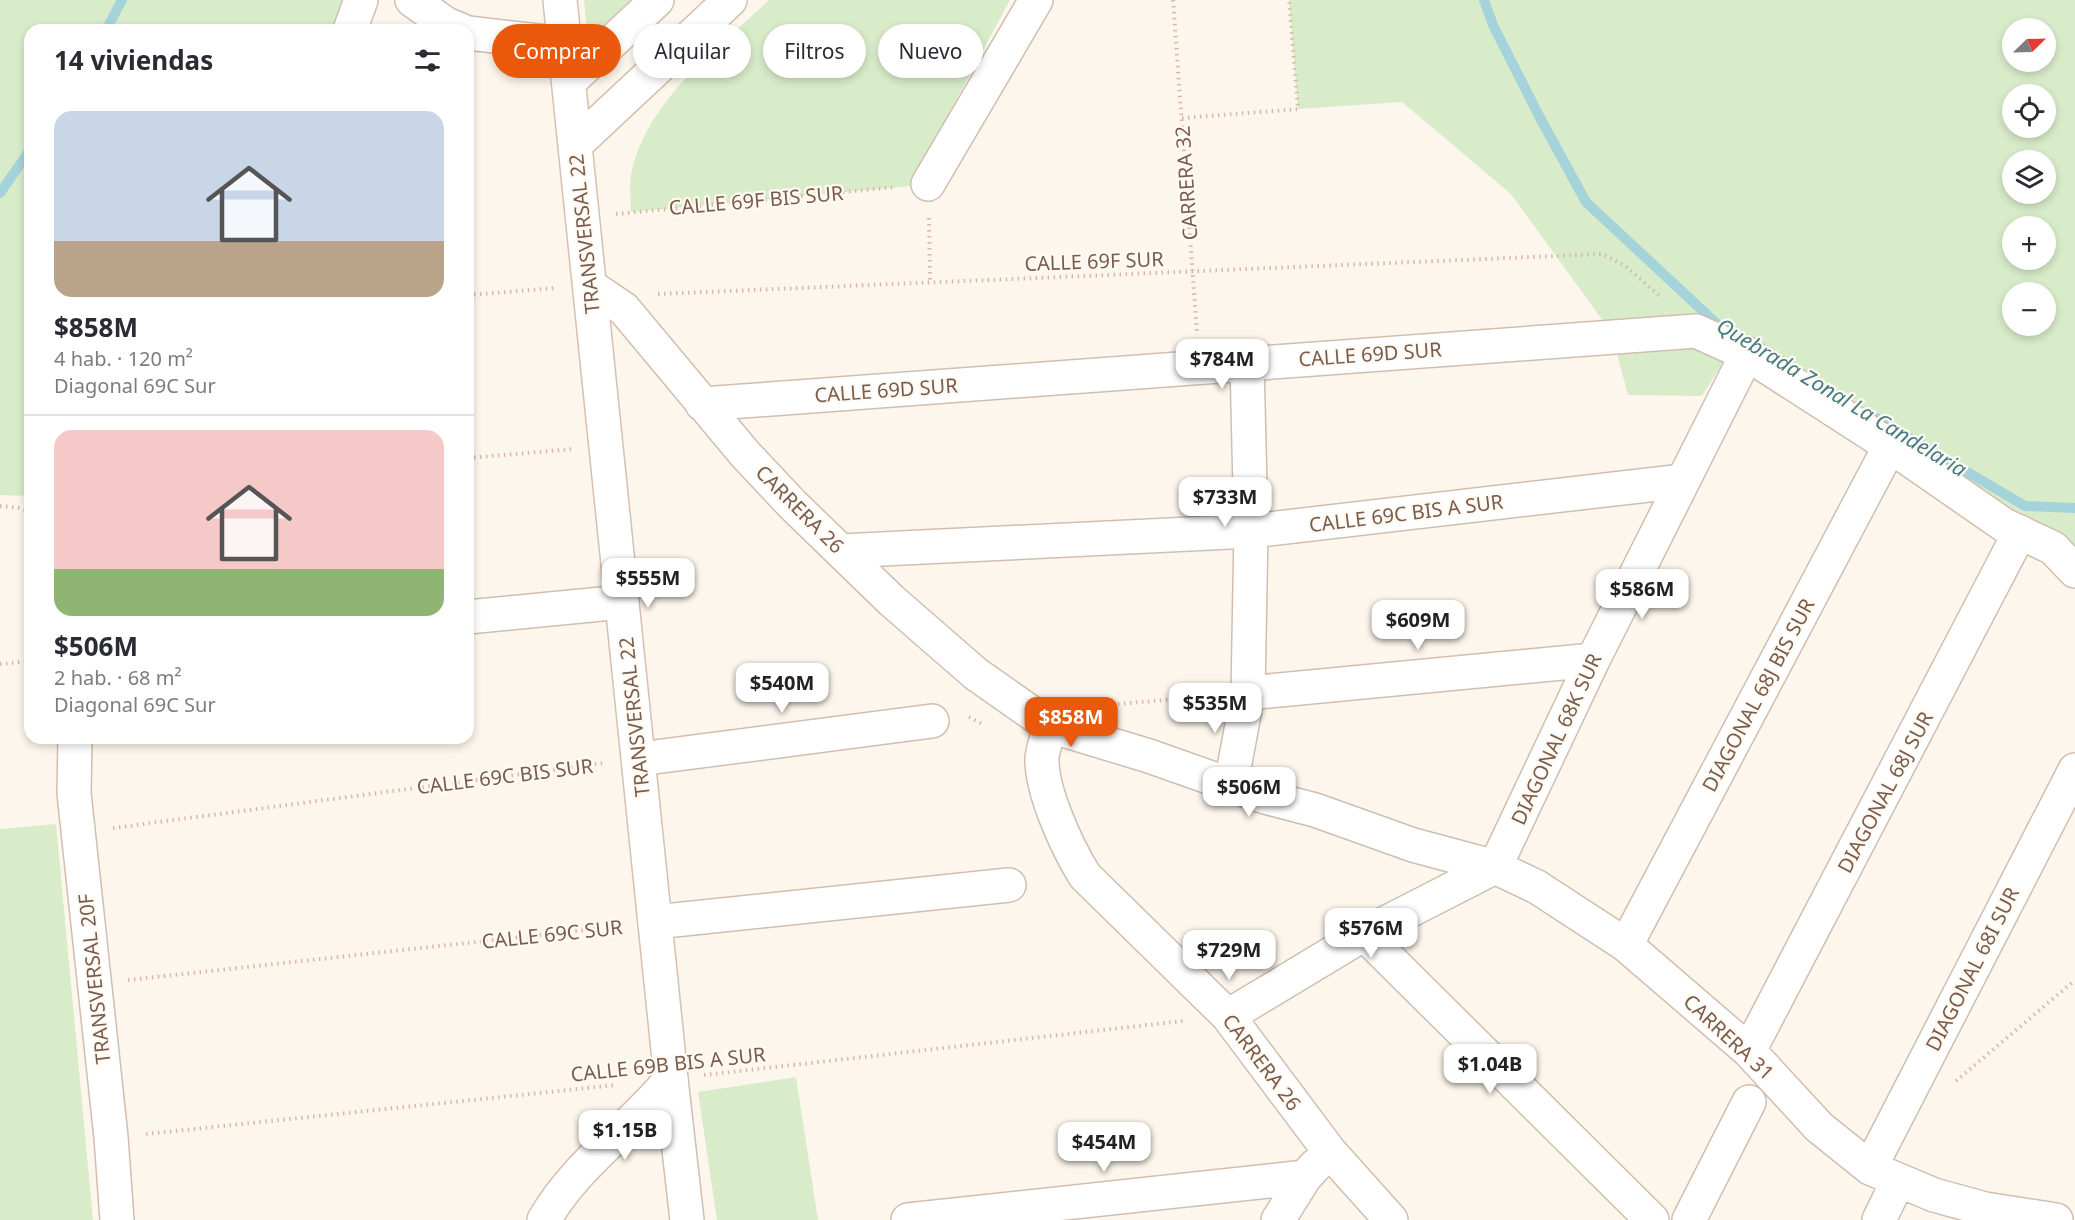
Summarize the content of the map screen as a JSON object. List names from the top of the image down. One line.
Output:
{"streets":{"street":["TRANSVERSAL 22","CALLE 69D SUR","CARRERA 26","CALLE 69C BIS A SUR","DIAGONAL 68J BIS SUR","DIAGONAL 68K SUR","DIAGONAL 68J SUR","DIAGONAL 68I SUR","TRANSVERSAL 20F","CARRERA 31"],"path":["CARRERA 32","CALLE 69F BIS SUR","CALLE 69F SUR","CALLE 69C BIS SUR","CALLE 69C SUR","CALLE 69B BIS A SUR"]},"crossings":[["CARRERA 32","CALLE 69F SUR"],["CARRERA 32","CALLE 69D SUR"],["CALLE 69F BIS SUR","TRANSVERSAL 22"],["TRANSVERSAL 22","CALLE 69F SUR"],["TRANSVERSAL 22","CARRERA 26"],["TRANSVERSAL 22","CALLE 69C BIS SUR"],["TRANSVERSAL 22","CALLE 69C SUR"],["TRANSVERSAL 22","CALLE 69B BIS A SUR"],["CALLE 69F SUR","CALLE 69D SUR"],["CALLE 69F SUR","CARRERA 26"],["CALLE 69D SUR","CARRERA 26"],["CALLE 69D SUR","DIAGONAL 68J BIS SUR"],["CALLE 69D SUR","DIAGONAL 68K SUR"],["CALLE 69D SUR","DIAGONAL 68J SUR"],["CARRERA 26","CALLE 69C BIS A SUR"],["CARRERA 26","CARRERA 31"],["CARRERA 26","CALLE 69B BIS A SUR"],["CALLE 69C BIS A SUR","DIAGONAL 68K SUR"],["DIAGONAL 68J BIS SUR","CARRERA 31"],["DIAGONAL 68K SUR","CARRERA 31"],["CALLE 69C BIS SUR","TRANSVERSAL 20F"],["DIAGONAL 68J SUR","CARRERA 31"],["CALLE 69C SUR","TRANSVERSAL 20F"],["DIAGONAL 68I SUR","CARRERA 31"],["TRANSVERSAL 20F","CALLE 69B BIS A SUR"]],"water":["Quebrada Zonal La Candelaria"],"north":"top right","page":{"map_buttons":["+","−"],"chip":["Comprar","Alquilar","Filtros","Nuevo"],"heading":"14 viviendas","list":[{"name":"$858M","note":"4 hab. · 120 m² · Diagonal 69C Sur"},{"name":"$506M","note":"2 hab. · 68 m² · Diagonal 69C Sur"}],"price":["$784M","$733M","$555M","$586M","$609M","$540M","$535M","$858M","$506M","$576M","$729M","$1.04B","$1.15B","$454M"]}}
